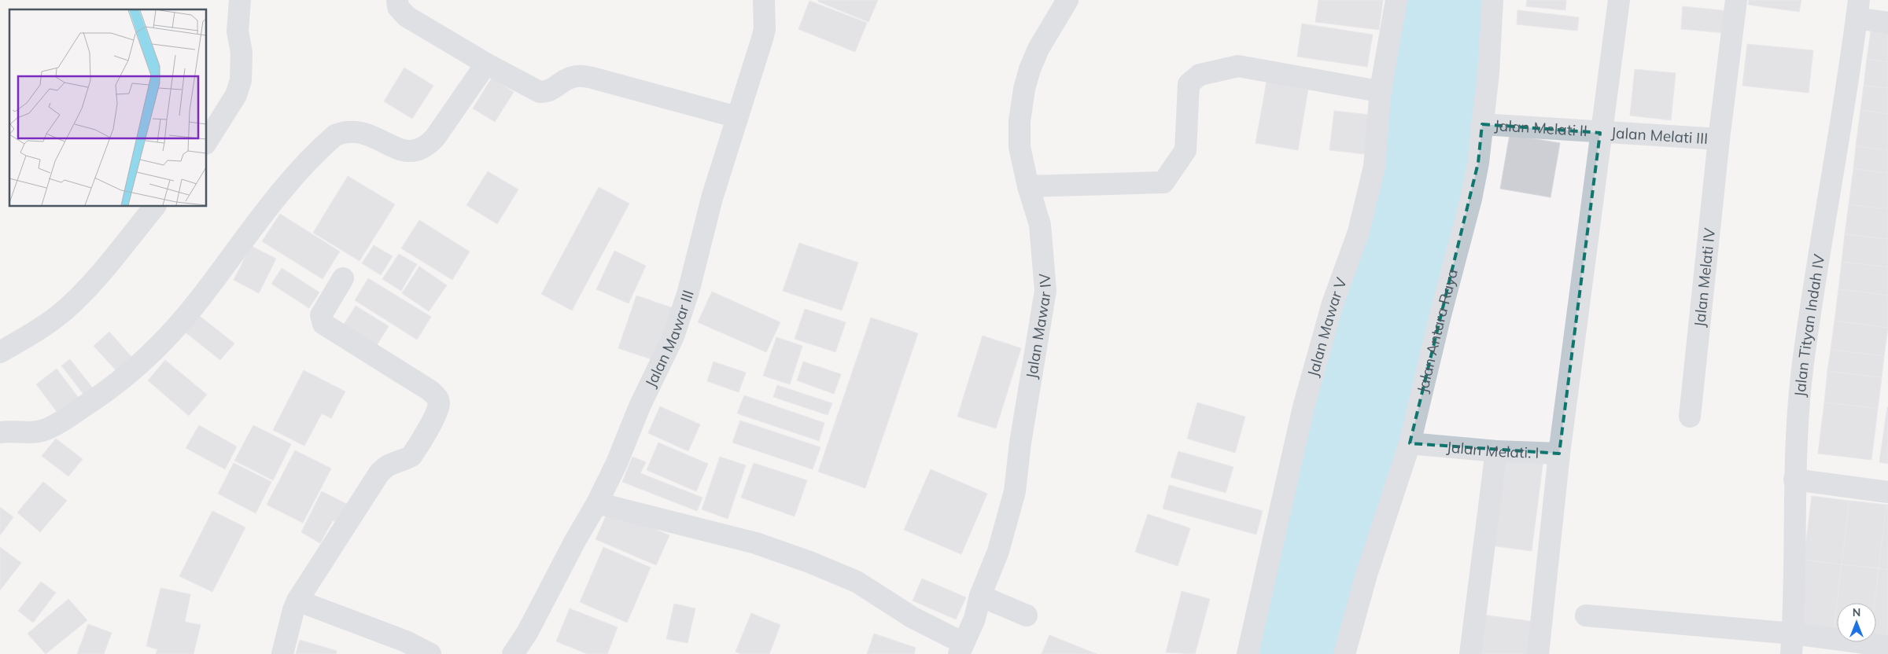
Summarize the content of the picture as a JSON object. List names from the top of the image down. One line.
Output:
{"streets":{"street":["Jalan Melati II","Jalan Melati III","Jalan Melati IV","Jalan Mawar IV","Jalan Tityan Indah IV","Jalan Mawar V","Jalan Antara Raya","Jalan Mawar III","Jalan Melati. I"]},"crossings":[["Jalan Melati II","Jalan Melati III"],["Jalan Melati II","Jalan Antara Raya"],["Jalan Melati III","Jalan Melati IV"],["Jalan Antara Raya","Jalan Melati. I"]],"north":"top"}
